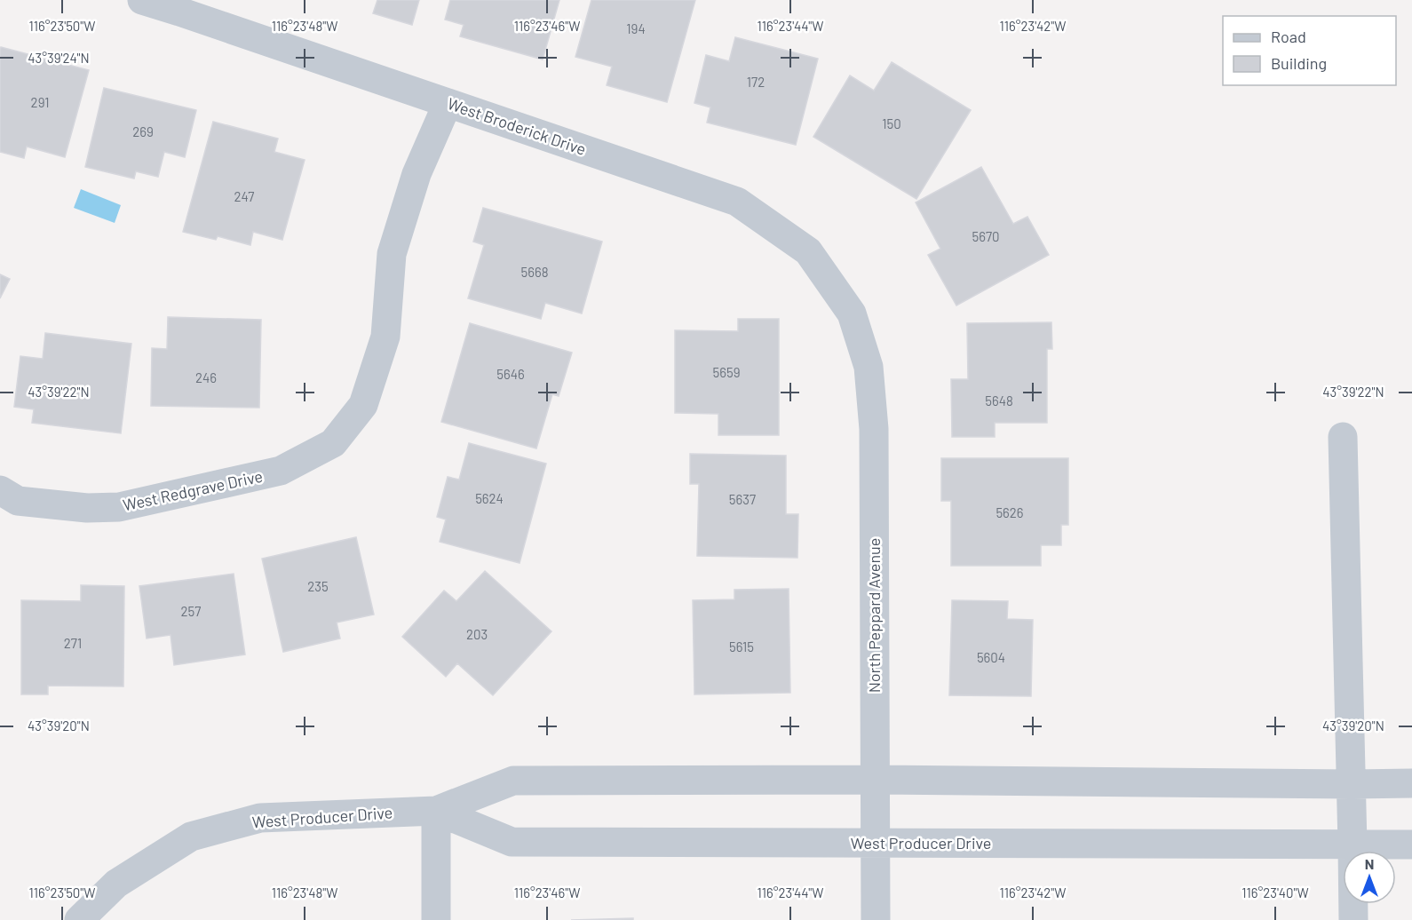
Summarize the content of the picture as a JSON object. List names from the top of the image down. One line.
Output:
{"streets":{"street":["West Broderick Drive","West Redgrave Drive","North Peppard Avenue","West Producer Drive"]},"crossings":[["West Broderick Drive","West Redgrave Drive"],["West Broderick Drive","North Peppard Avenue"],["North Peppard Avenue","West Producer Drive"]],"house_numbers":["194","172","291","150","269","247","5670","5668","5659","5646","246","5648","5624","5637","5626","235","257","203","271","5615","5604"],"legend":["Road","Building"],"north":"top","coordinates":["116°23'50\"W","116°23'48\"W","116°23'46\"W","116°23'44\"W","116°23'42\"W","43°39'24\"N","43°39'22\"N","43°39'20\"N","116°23'40\"W"]}
